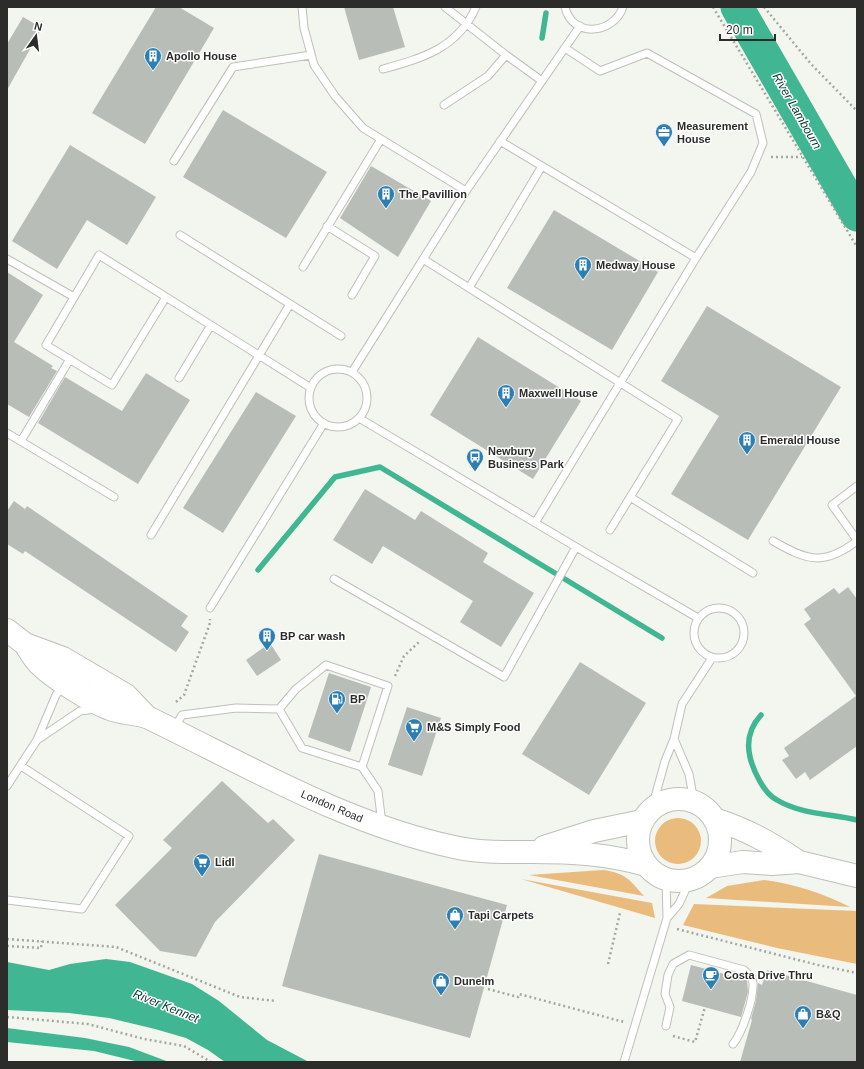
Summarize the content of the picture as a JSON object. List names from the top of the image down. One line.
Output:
{"streets":{"main road":["London Road"]},"water":["River Lambourn","River Kennet"],"places":{"building":["Apollo House","The Pavillion","Medway House","Maxwell House","Emerald House","BP car wash"],"office":["Measurement House"],"bus stop":["Newbury Business Park"],"fuel station":["BP"],"supermarket":["M&S Simply Food","Lidl"],"shop":["Tapi Carpets","Dunelm","B&Q"],"cafe":["Costa Drive Thru"]},"scale_bar":"20 m","north":"top"}
